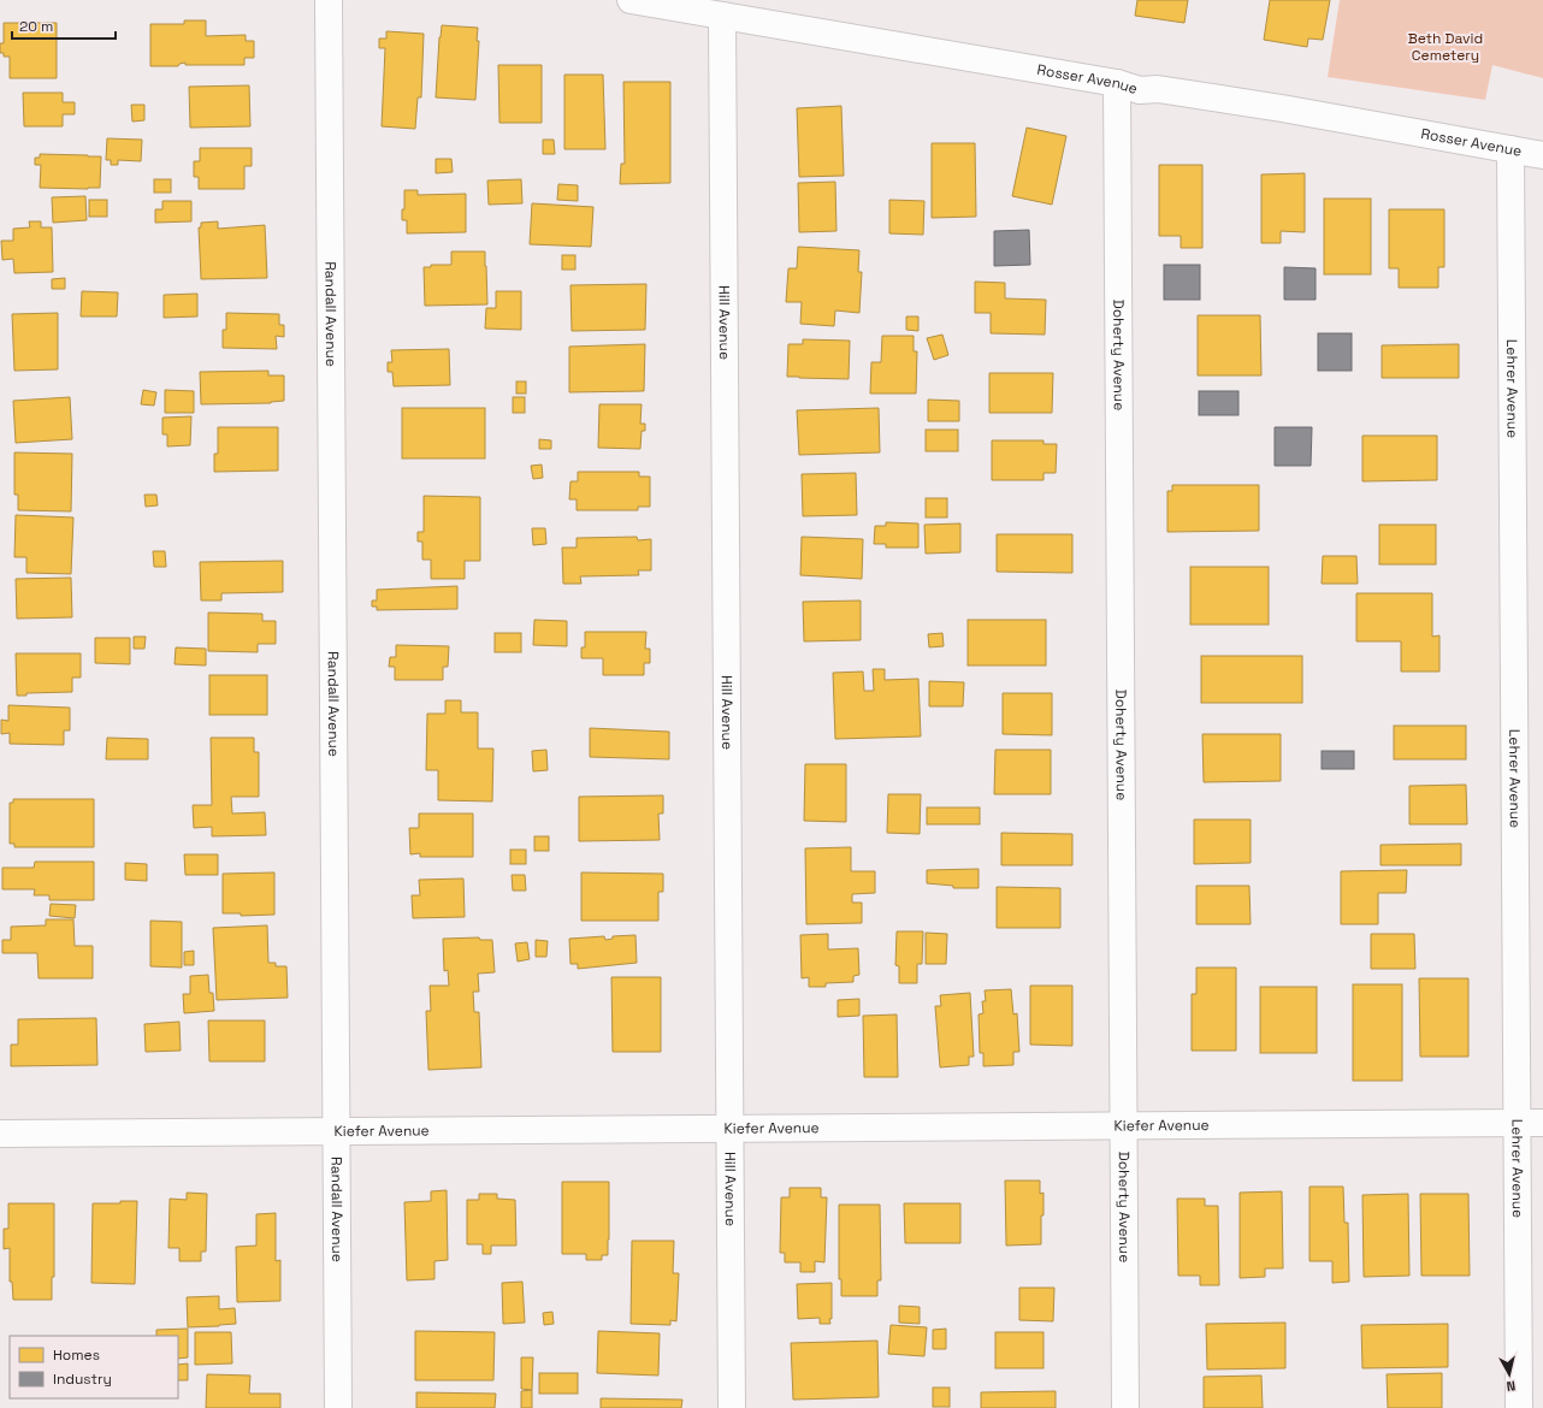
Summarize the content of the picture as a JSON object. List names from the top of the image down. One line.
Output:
{"streets":{"street":["Rosser Avenue","Randall Avenue","Hill Avenue","Doherty Avenue","Lehrer Avenue","Kiefer Avenue"]},"crossings":[["Rosser Avenue","Hill Avenue"],["Rosser Avenue","Doherty Avenue"],["Rosser Avenue","Lehrer Avenue"],["Randall Avenue","Kiefer Avenue"],["Hill Avenue","Kiefer Avenue"],["Doherty Avenue","Kiefer Avenue"],["Lehrer Avenue","Kiefer Avenue"]],"parks":["Beth David Cemetery"],"legend":["Homes","Industry"],"scale_bar":"20 m","north":"bottom"}
